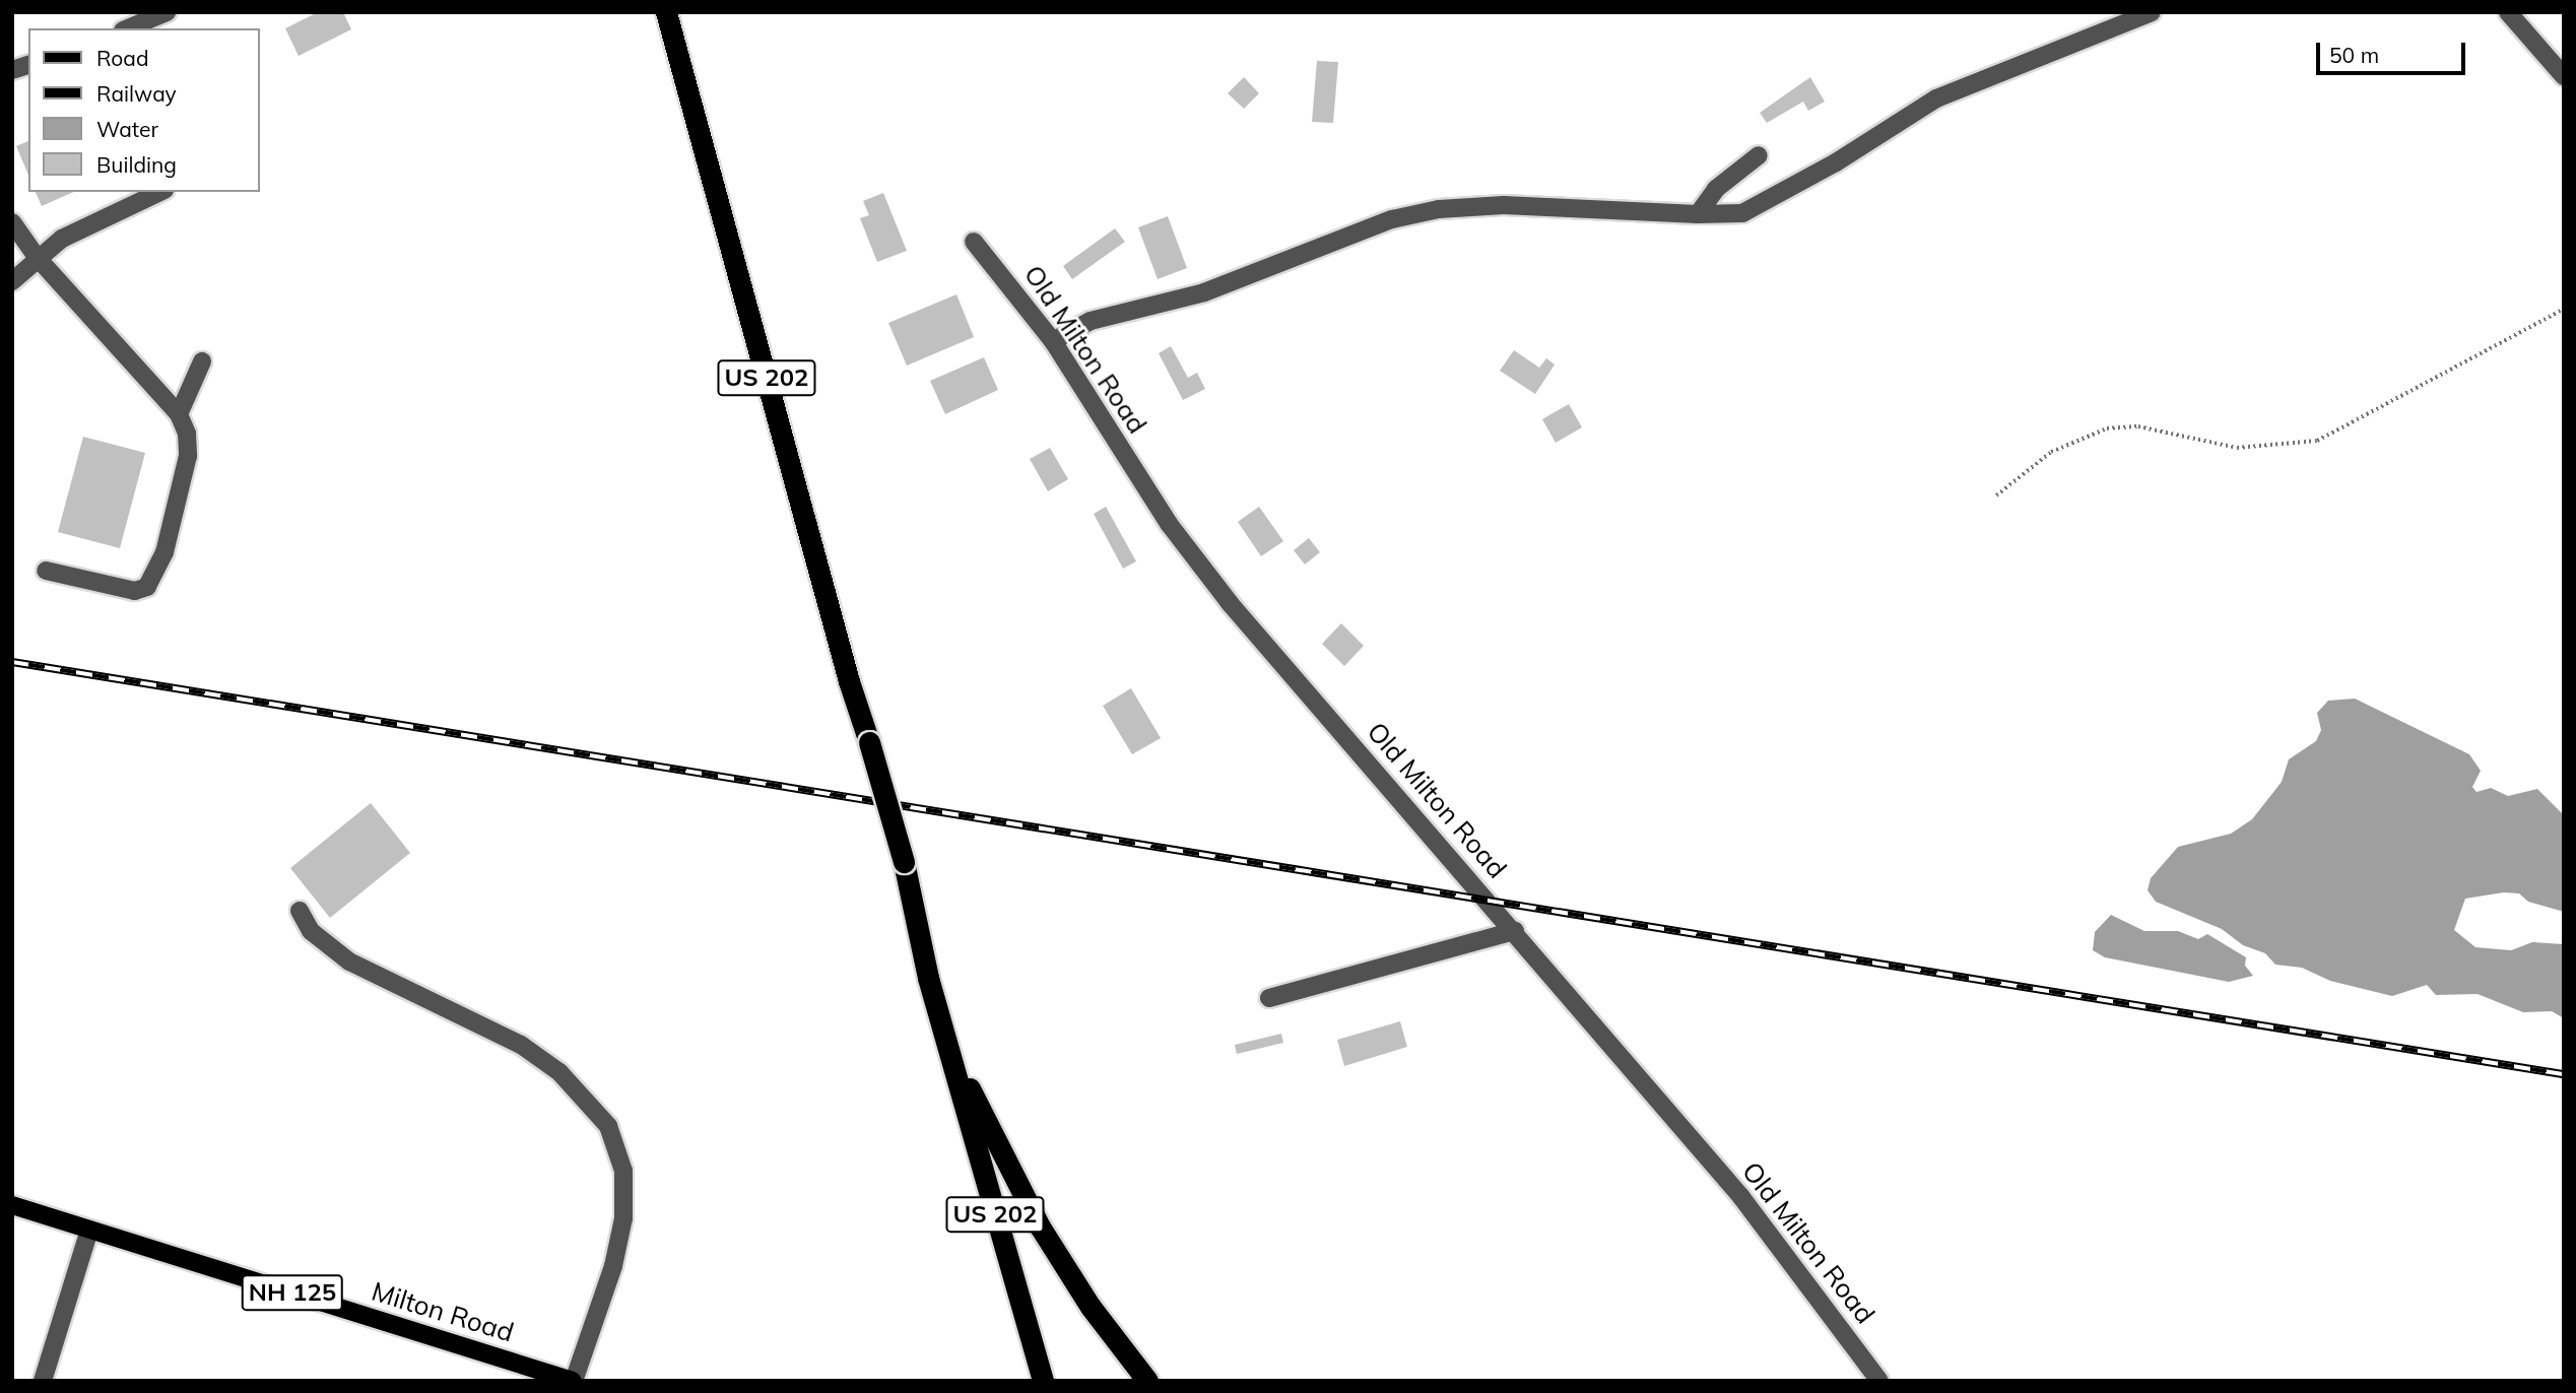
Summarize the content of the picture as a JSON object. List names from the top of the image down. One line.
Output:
{"streets":{"highway":["US 202"],"main road":["NH 125","Milton Road"],"street":["Old Milton Road"]},"legend":["Road","Railway","Water","Building"],"scale_bar":"50 m"}
